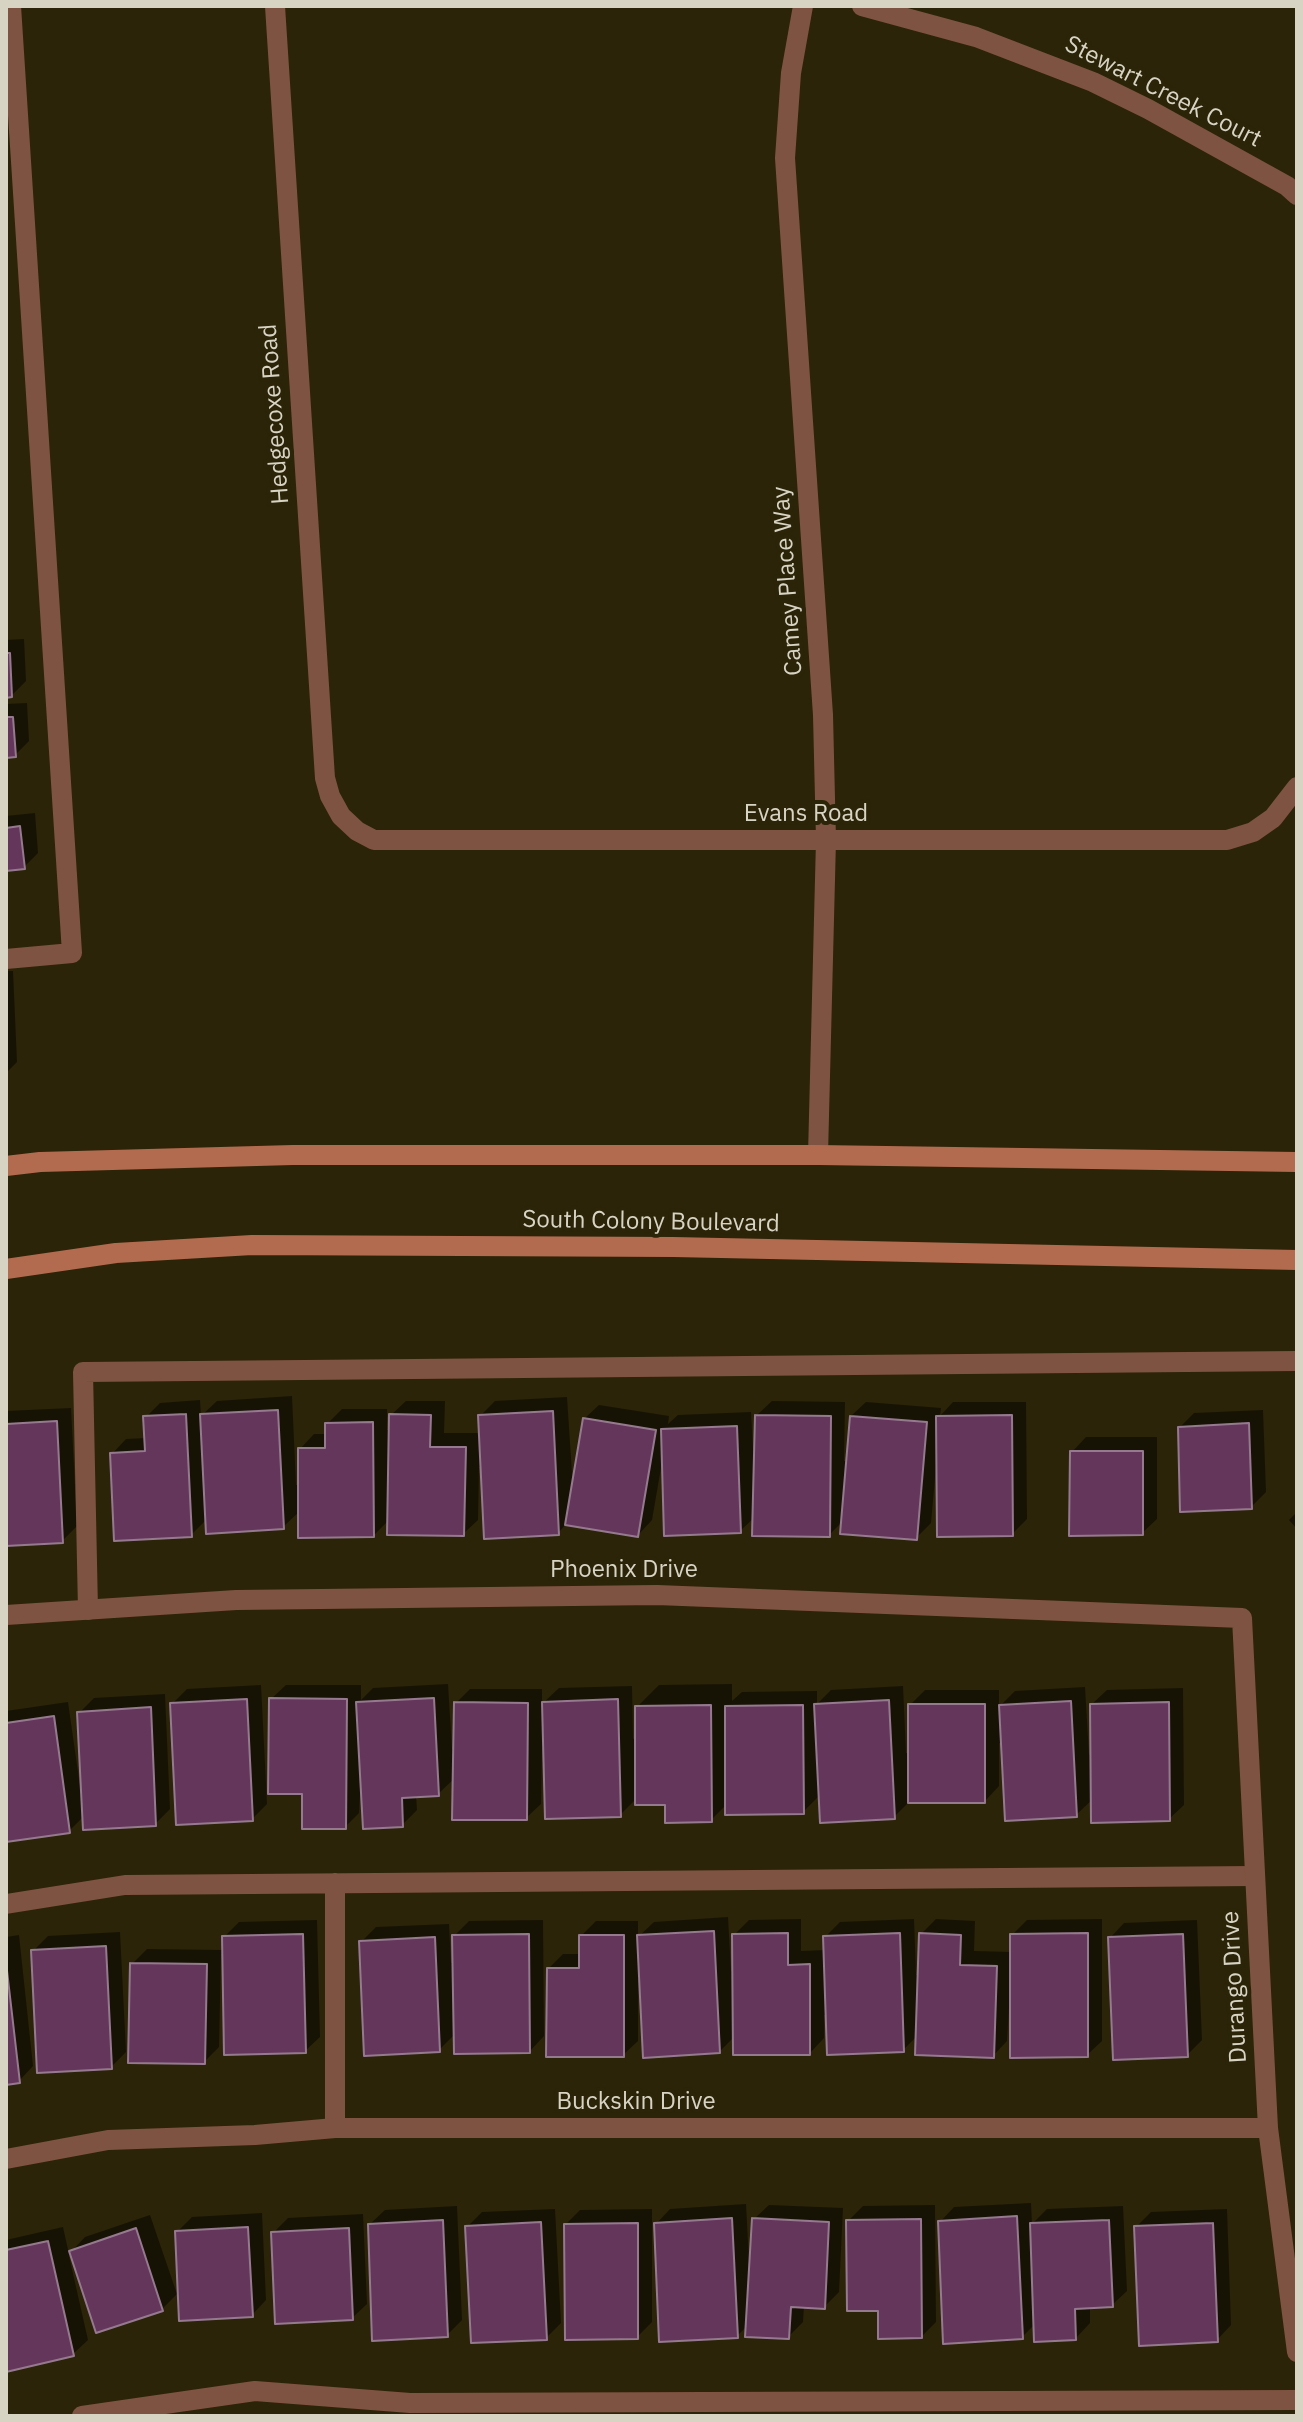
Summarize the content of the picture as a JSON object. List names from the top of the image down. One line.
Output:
{"streets":{"main road":["South Colony Boulevard"],"street":["Stewart Creek Court","Hedgecoxe Road","Camey Place Way","Evans Road","Phoenix Drive","Durango Drive","Buckskin Drive"]},"crossings":[["Hedgecoxe Road","Evans Road"],["Camey Place Way","Evans Road"],["Phoenix Drive","Durango Drive"],["Durango Drive","Buckskin Drive"]]}
